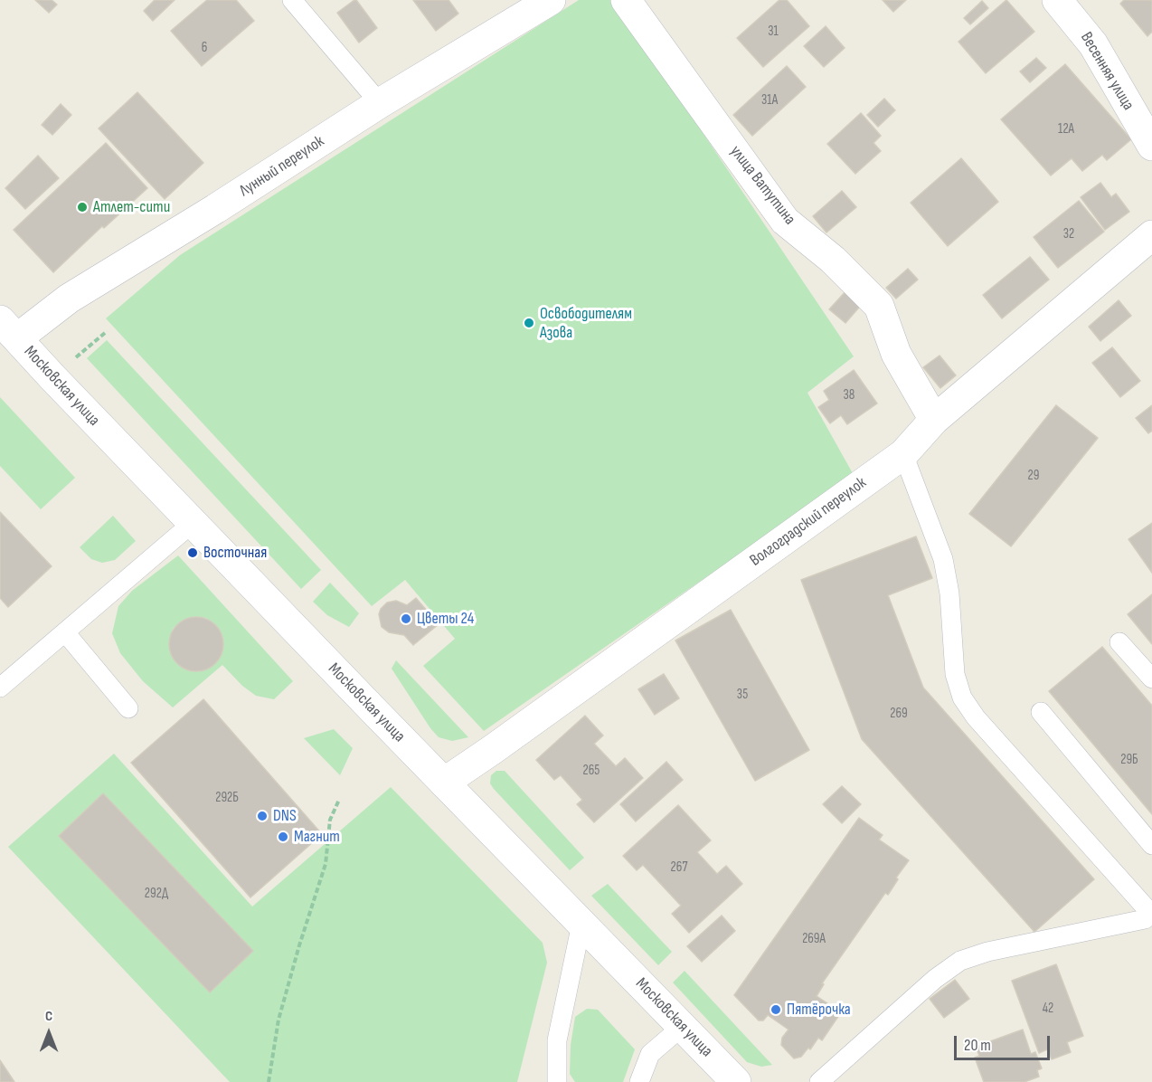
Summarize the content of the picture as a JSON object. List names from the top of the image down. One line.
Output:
{"streets":{"street":["Весенняя улица","Лунный переулок","улица Ватутина","Московская улица","Волгоградский переулок"]},"crossings":[["Лунный переулок","Московская улица"],["улица Ватутина","Волгоградский переулок"],["Московская улица","Волгоградский переулок"]],"places":["Атлет-сити","Освободителям Азова","Восточная","Цветы 24","DNS","Магнит","Пятёрочка"],"house_numbers":["31","6","31А","12А","32","38","29","35","269","29Б","265","292Б","267","292Д","269А","42"],"scale_bar":"20 m","north":"top"}
